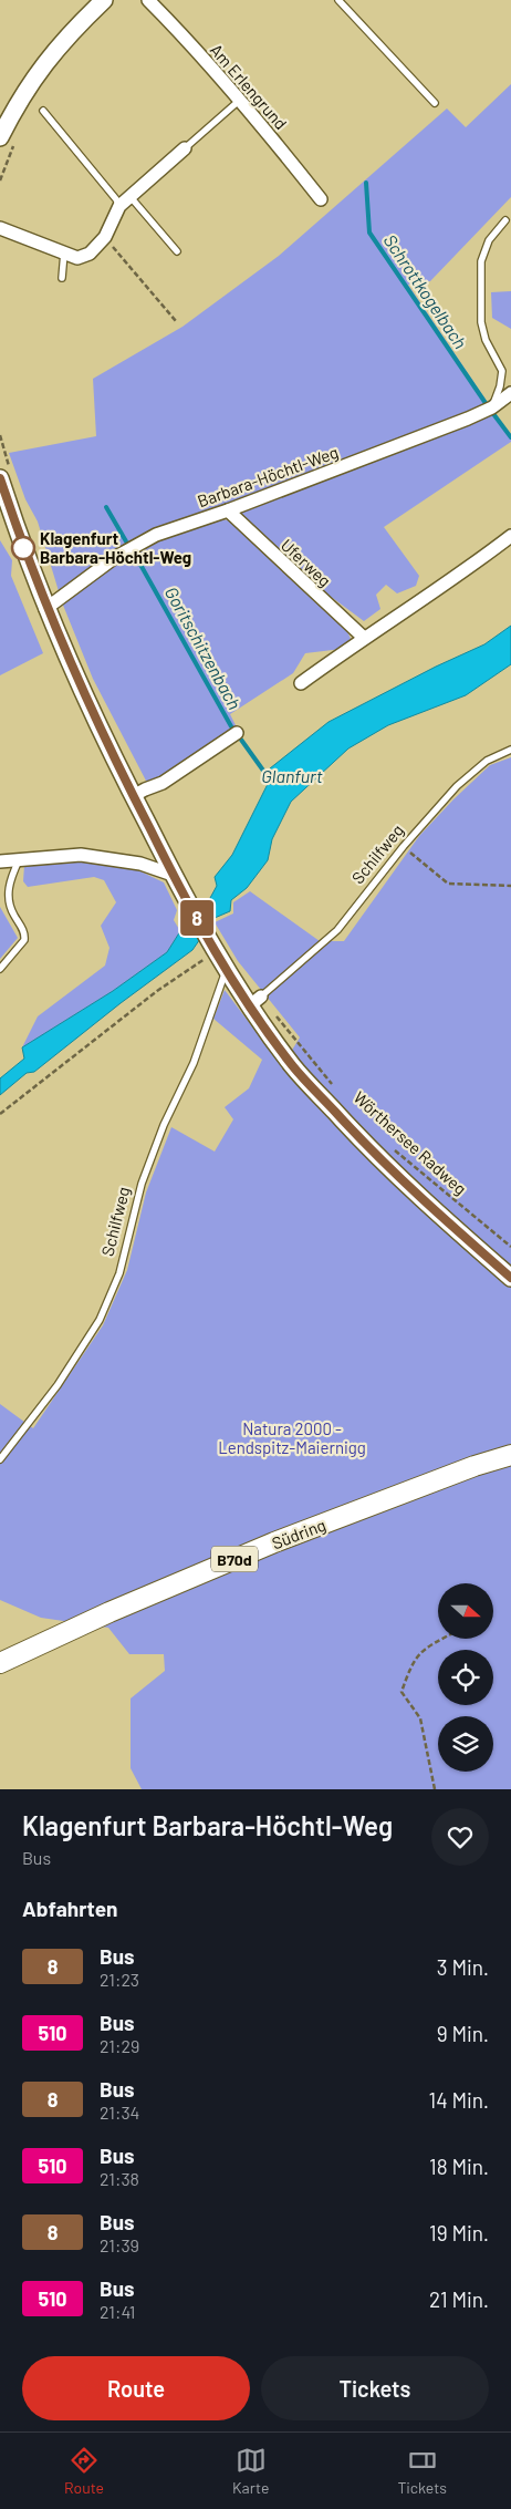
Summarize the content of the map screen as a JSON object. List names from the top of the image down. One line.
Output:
{"streets":{"main road":["Südring","B70d"],"street":["Am Erlengrund","Barbara-Höchtl-Weg","Uferweg"],"lane":["Schilfweg"],"path":["Wörthersee Radweg"]},"crossings":[["Barbara-Höchtl-Weg","Uferweg"],["Schilfweg","Wörthersee Radweg"]],"water":["Schrottkogelbach","Goritschitzenbach","Glanfurt"],"parks":["Natura 2000 - Lendspitz-Maiernigg"],"places":["Klagenfurt Barbara-Höchtl-Weg"],"lines":["bus line 8"],"north":"right","page":{"on_map":"8","heading":[["Klagenfurt Barbara-Höchtl-Weg","Bus"],"Abfahrten"],"list":[{"mark":"8","name":"Bus","note":"21:23","value":"3 Min."},{"mark":"510","name":"Bus","note":"21:29","value":"9 Min."},{"mark":"8","name":"Bus","note":"21:34","value":"14 Min."},{"mark":"510","name":"Bus","note":"21:38","value":"18 Min."},{"mark":"8","name":"Bus","note":"21:39","value":"19 Min."},{"mark":"510","name":"Bus","note":"21:41","value":"21 Min."}],"buttons":["Route","Tickets"],"tabs":["Route","Karte","Tickets"]}}
